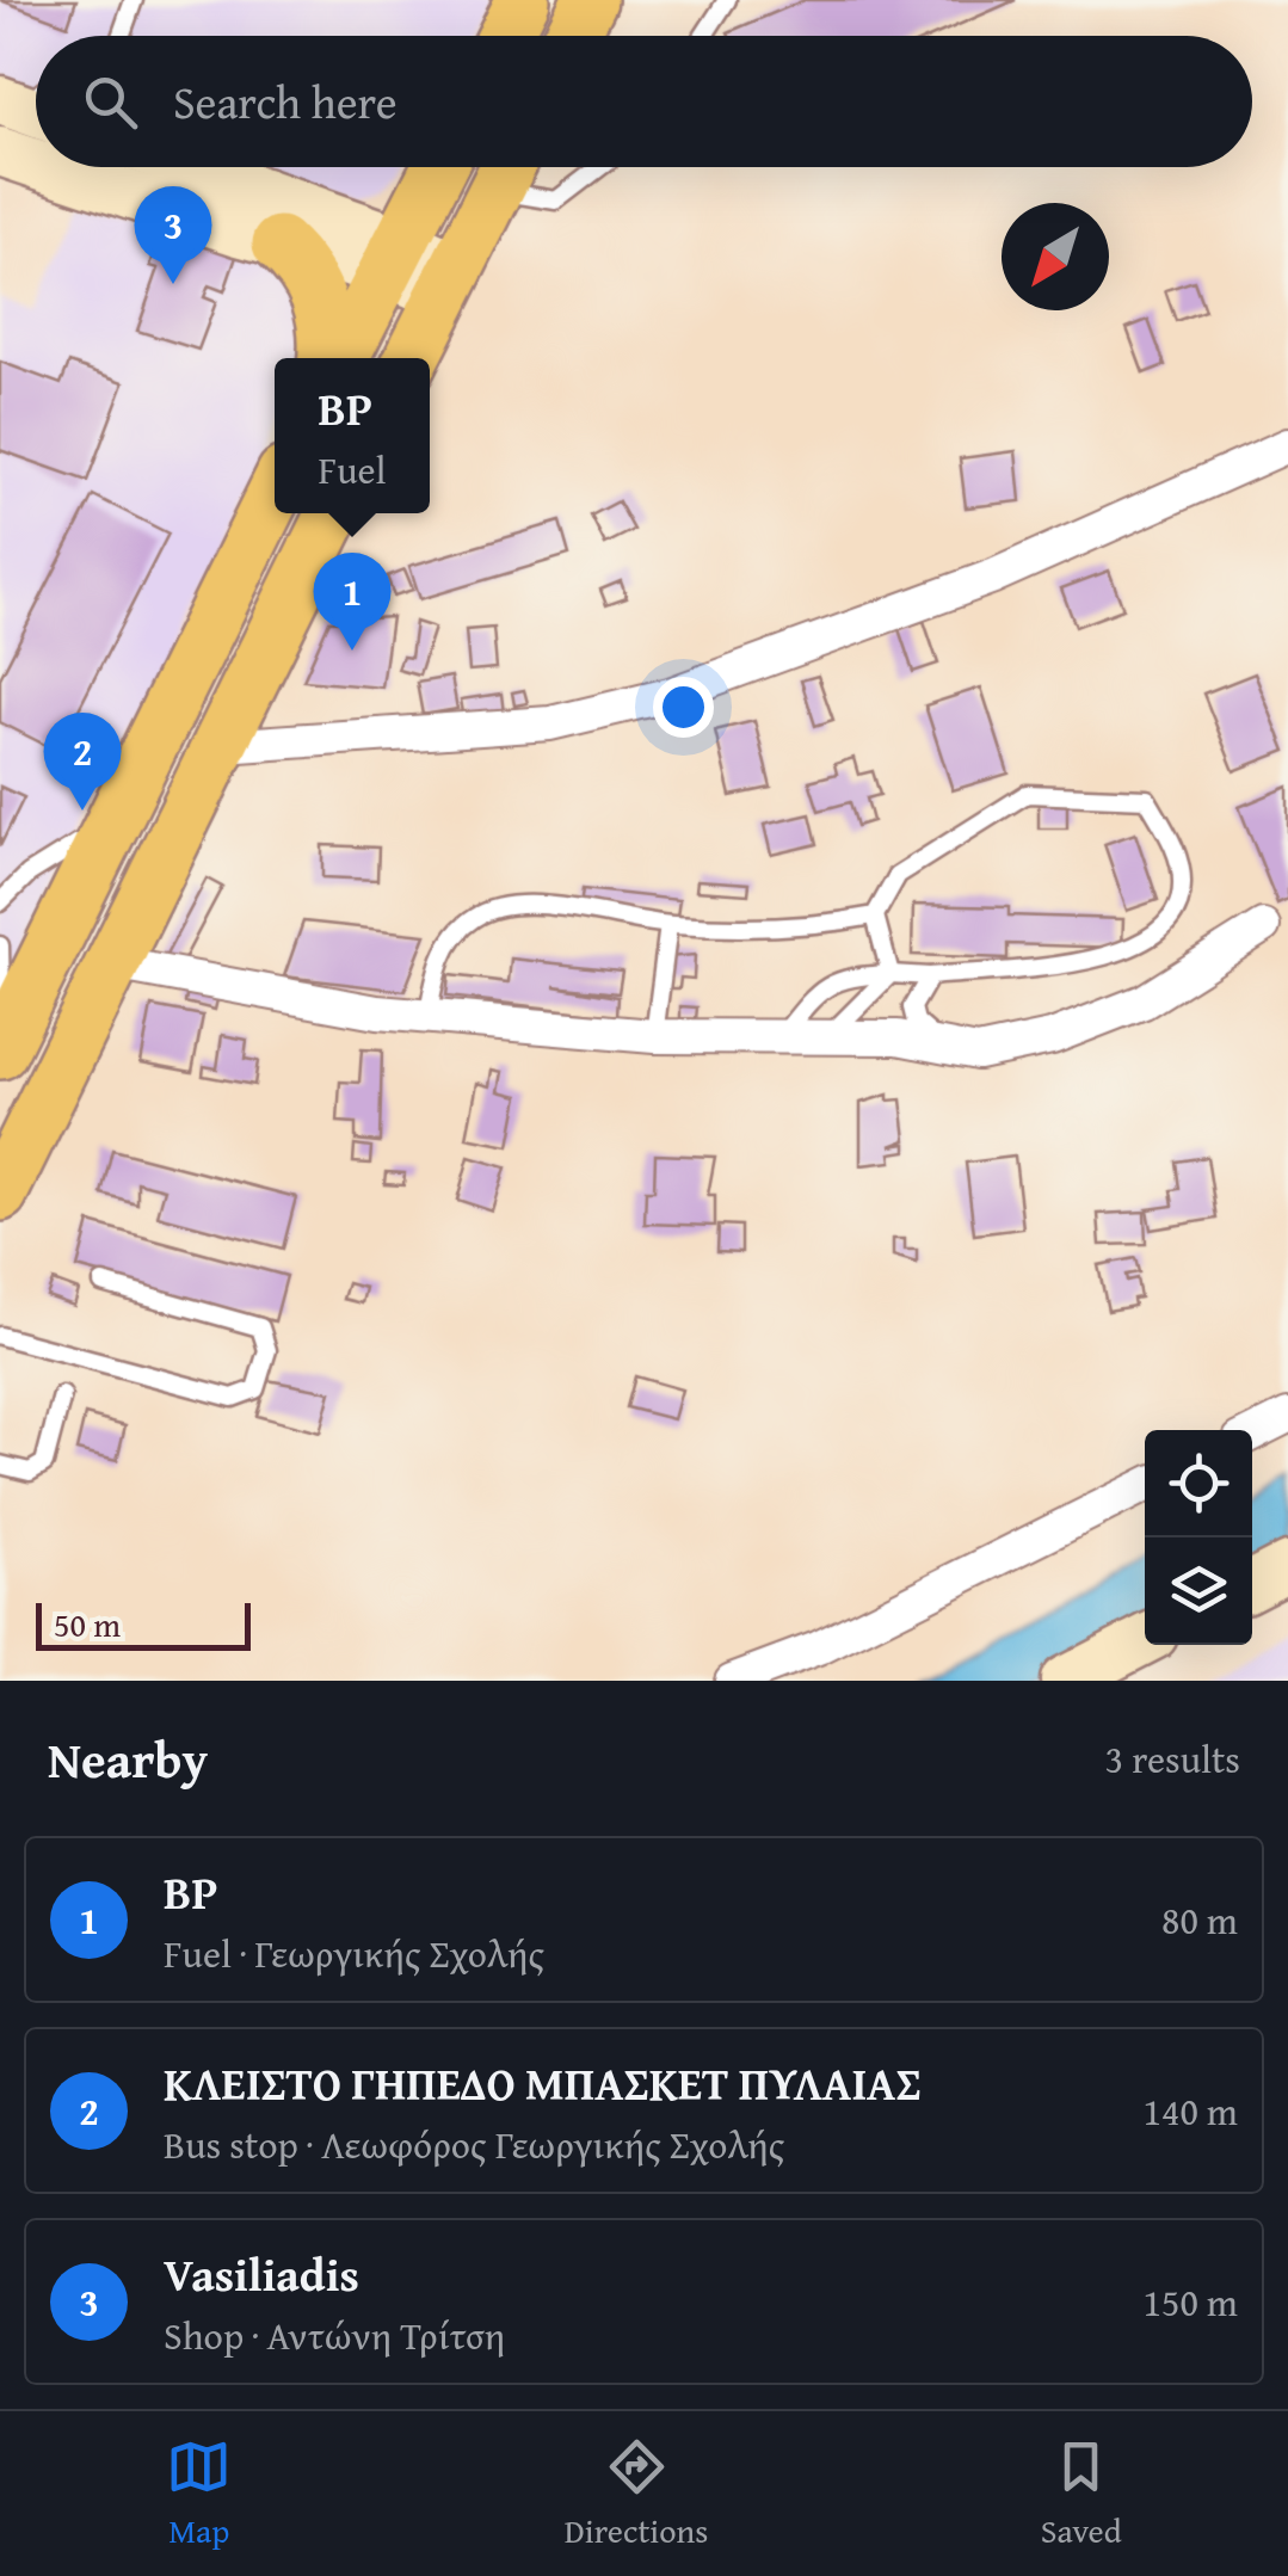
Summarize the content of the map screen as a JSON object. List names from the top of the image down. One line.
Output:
{"scale_bar":"50 m","north":"bottom left","page":{"search":"Search here","pins":["3","1","2"],"popup":["BP","Fuel"],"scale":"50 m","heading":["Nearby","3 results"],"list":[{"mark":"1","name":"BP","note":"Fuel · Γεωργικής Σχολής","value":"80 m"},{"mark":"2","name":"ΚΛΕΙΣΤΟ ΓΗΠΕΔΟ ΜΠΑΣΚΕΤ ΠΥΛΑΙΑΣ","note":"Bus stop · Λεωφόρος Γεωργικής Σχολής","value":"140 m"},{"mark":"3","name":"Vasiliadis","note":"Shop · Αντώνη Τρίτση","value":"150 m"}],"nav":["Map","Directions","Saved"]}}
